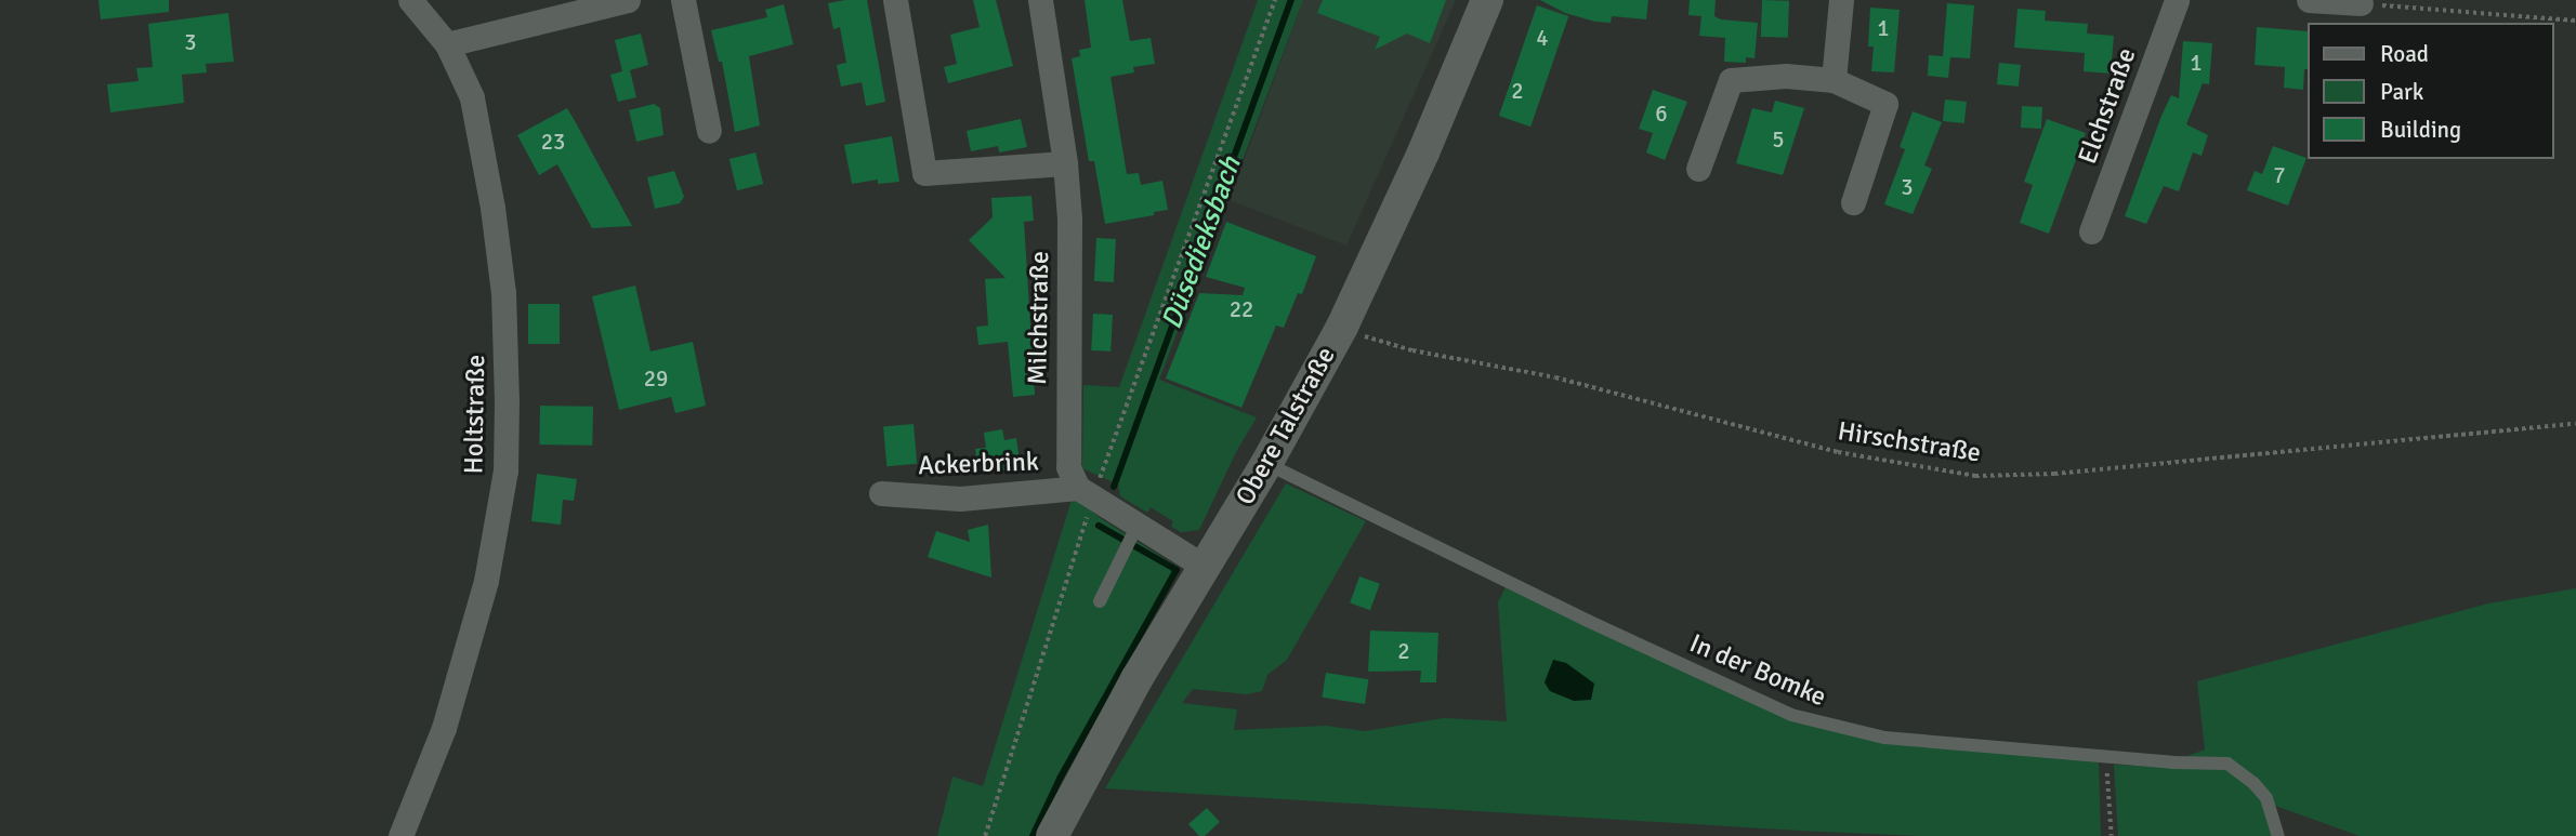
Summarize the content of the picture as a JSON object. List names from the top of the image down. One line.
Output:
{"streets":{"street":["Elchstraße","Milchstraße","Holtstraße","Obere Talstraße","Ackerbrink"],"lane":["In der Bomke"],"path":["Hirschstraße"]},"crossings":[["Milchstraße","Ackerbrink"],["Obere Talstraße","Hirschstraße"],["Obere Talstraße","In der Bomke"]],"water":["Düsedieksbach"],"house_numbers":["1","4","3","1","2","6","5","23","7","3","22","29","2"],"legend":["Road","Park","Building"]}
